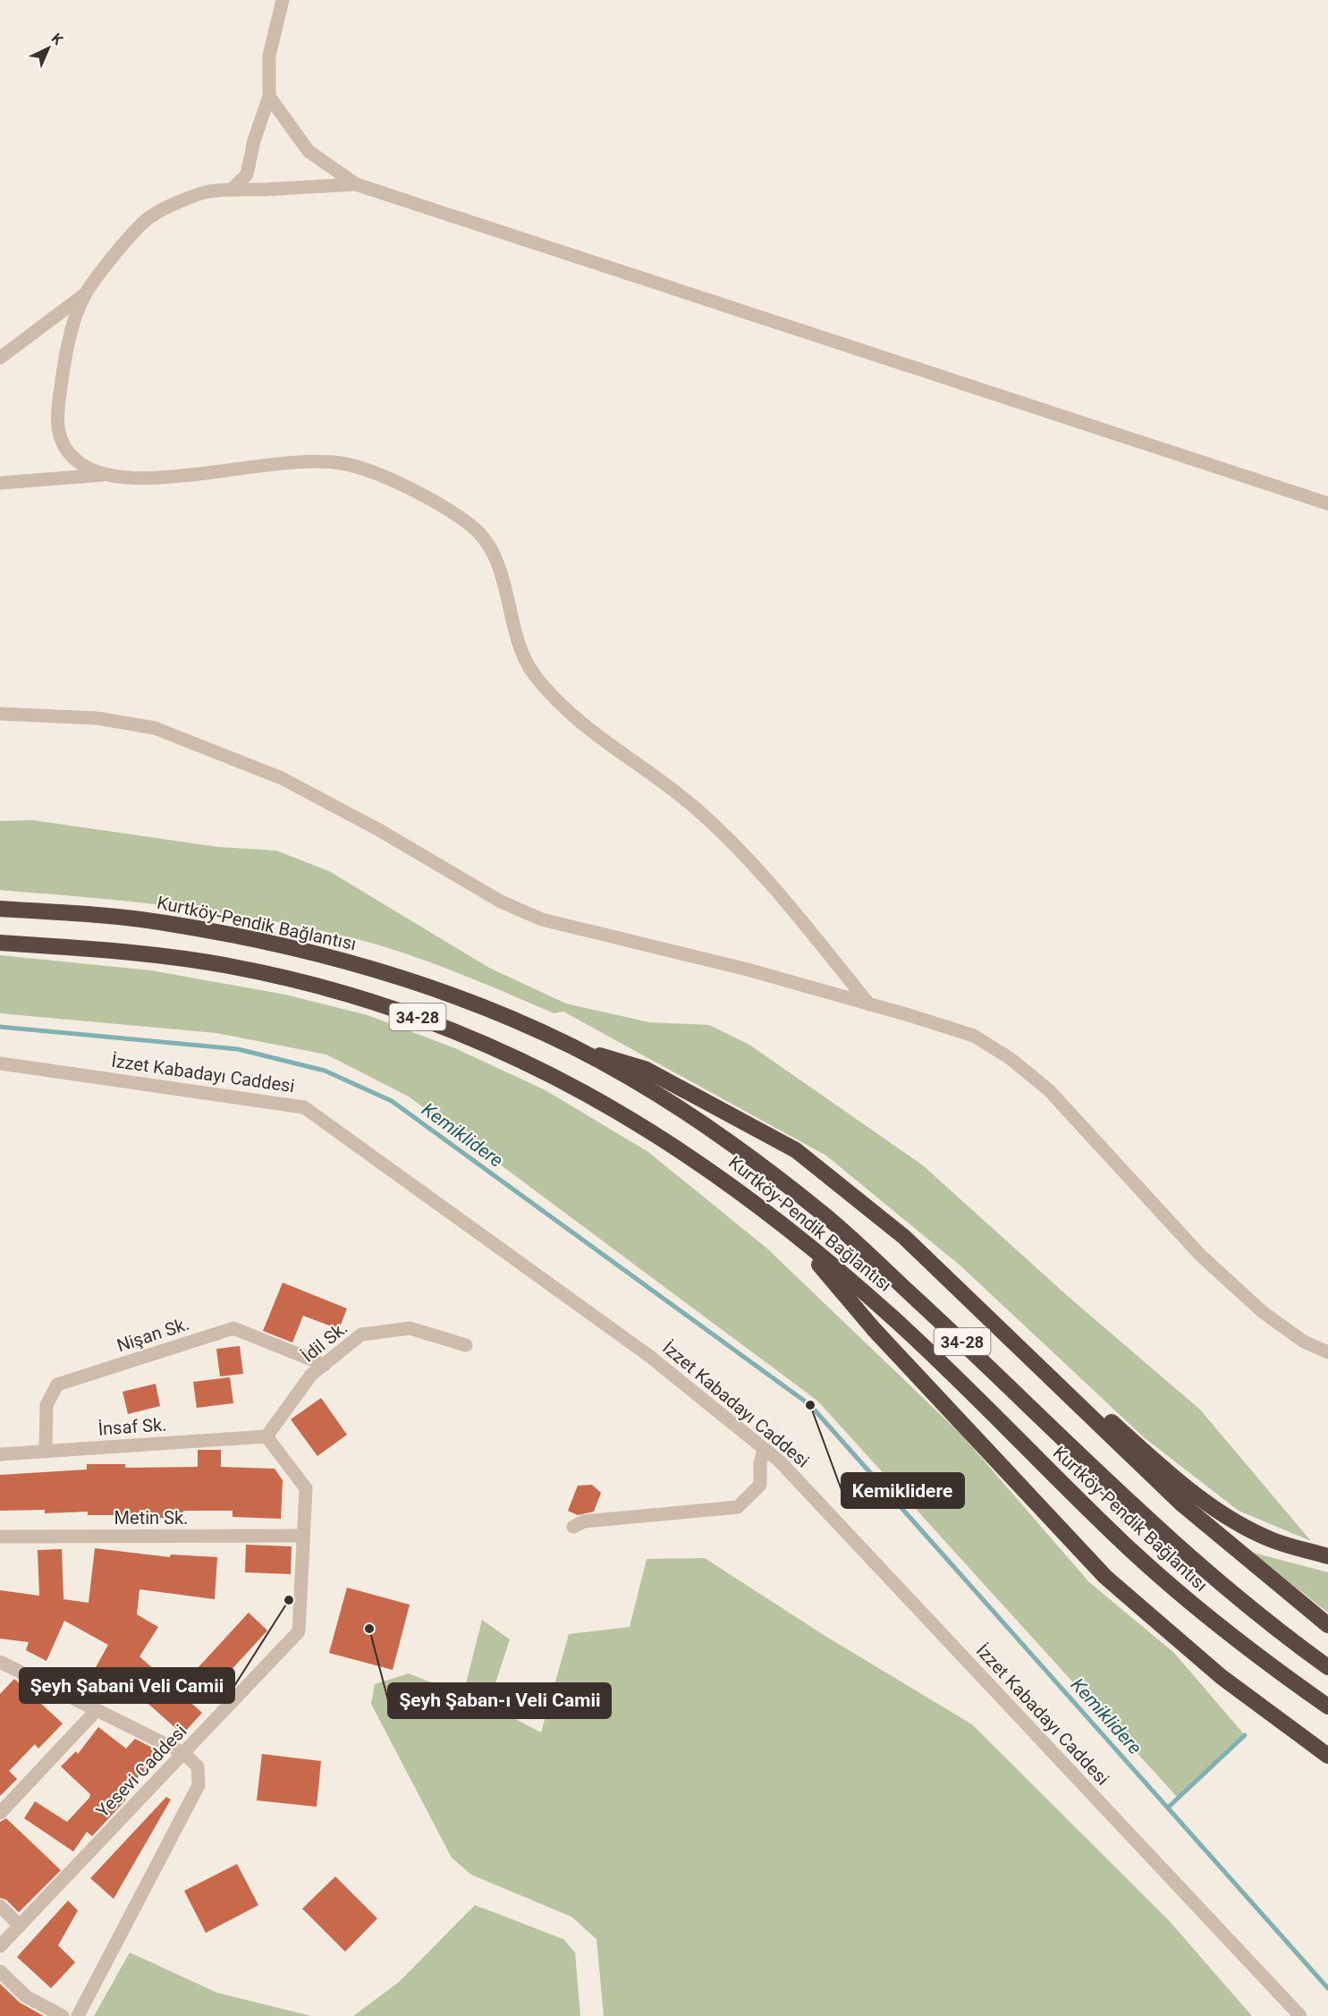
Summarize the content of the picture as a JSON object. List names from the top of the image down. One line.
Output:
{"streets":{"highway":["Kurtköy-Pendik Bağlantısı","34-28"],"street":["İzzet Kabadayı Caddesi","Nişan Sk.","İdil Sk.","İnsaf Sk.","Metin Sk.","Yesevi Caddesi"]},"crossings":[["Nişan Sk.","İdil Sk."],["Nişan Sk.","İnsaf Sk."],["İdil Sk.","İnsaf Sk."],["İdil Sk.","Yesevi Caddesi"],["İnsaf Sk.","Yesevi Caddesi"],["Metin Sk.","Yesevi Caddesi"]],"water":["Kemiklidere"],"places":["Kemiklidere","Şeyh Şabani Veli Camii","Şeyh Şaban-ı Veli Camii"],"north":"top right"}
